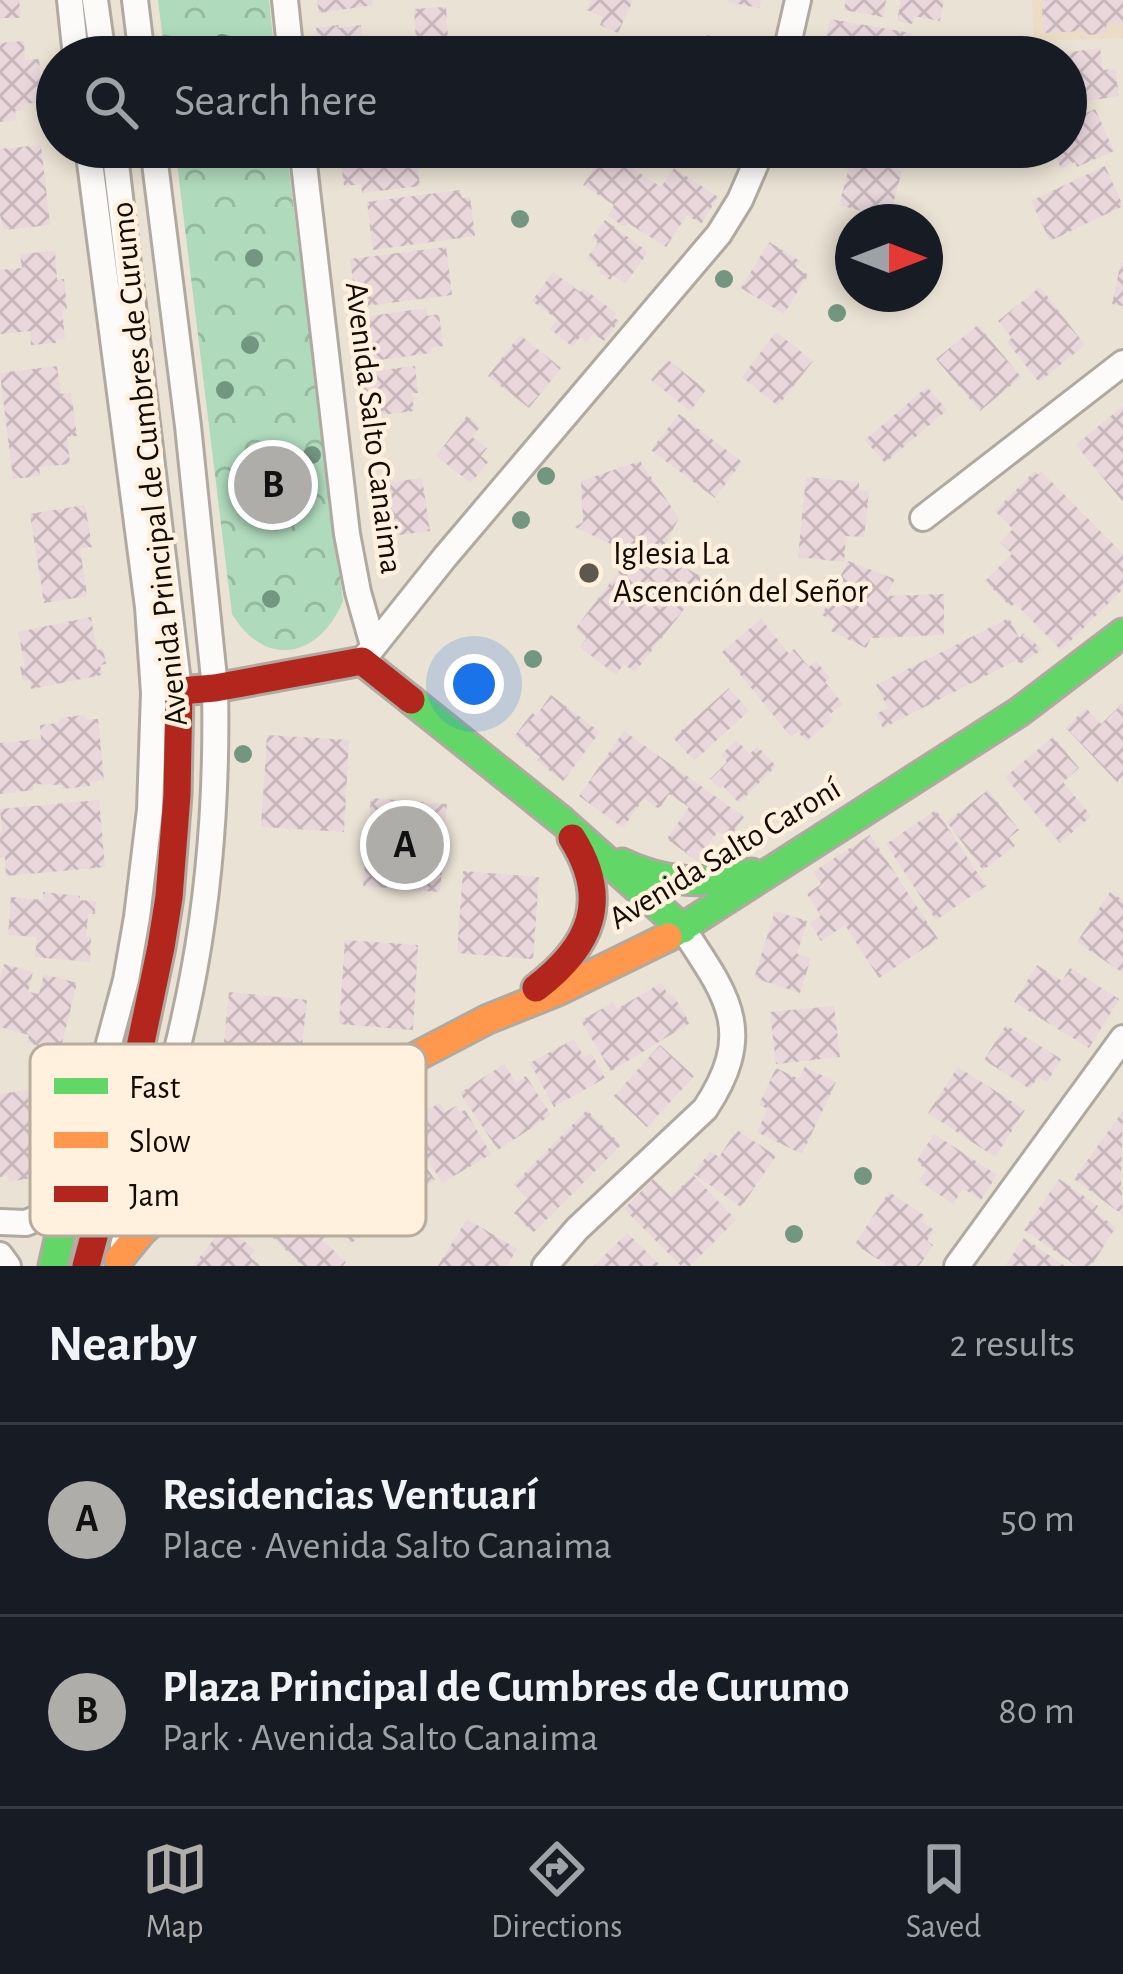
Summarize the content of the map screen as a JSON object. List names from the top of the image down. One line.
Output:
{"streets":{"main road":["Avenida Principal de Cumbres de Curumo","Avenida Salto Caroní"],"street":["Avenida Salto Canaima"]},"places":["Iglesia La Ascención del Señor"],"legend":["Fast","Slow","Jam"],"north":"right","page":{"search":"Search here","pins":["B","A"],"heading":["Nearby","2 results"],"list":[{"mark":"A","name":"Residencias Ventuarí","note":"Place · Avenida Salto Canaima","value":"50 m"},{"mark":"B","name":"Plaza Principal de Cumbres de Curumo","note":"Park · Avenida Salto Canaima","value":"80 m"}],"nav":["Map","Directions","Saved"]}}
